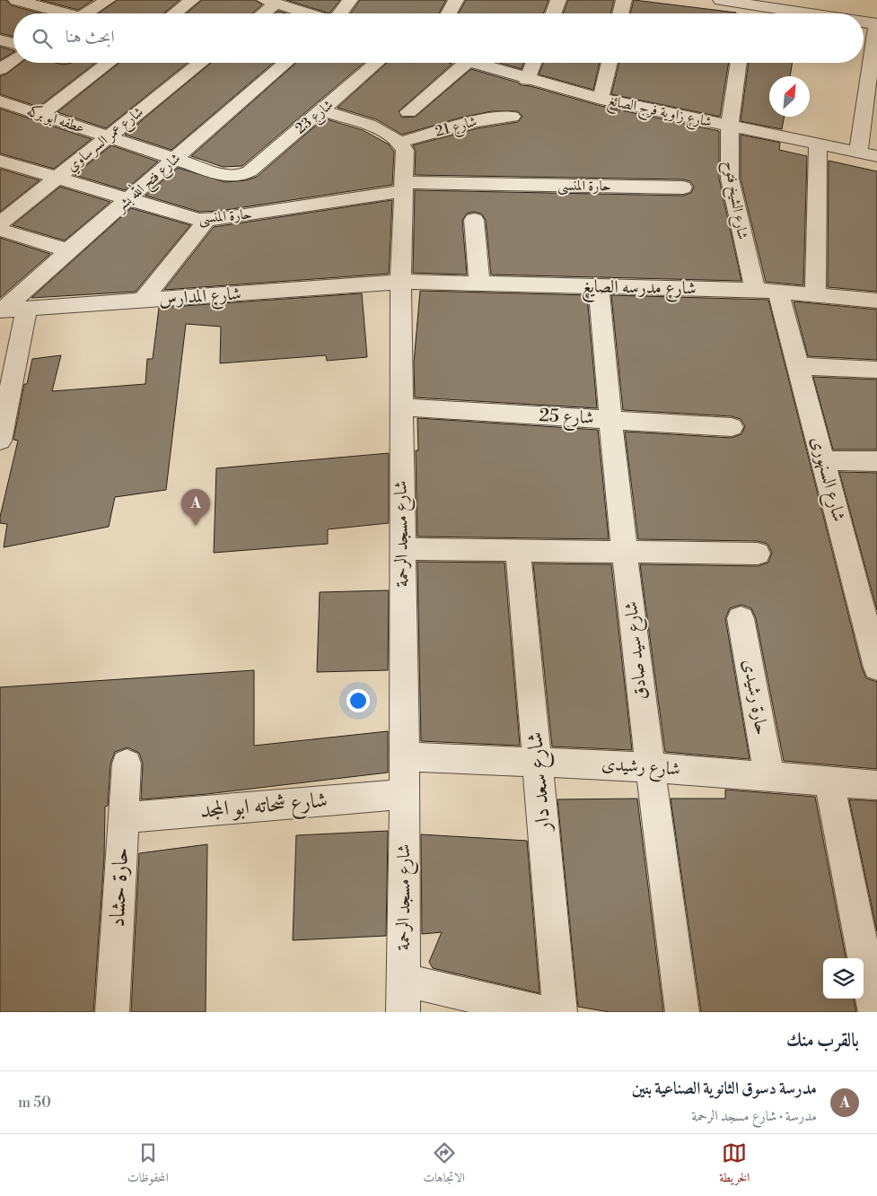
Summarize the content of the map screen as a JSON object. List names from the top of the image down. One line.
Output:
{"streets":{"street":["شارع زاوية فرج الصائغ","شارع 23","عطفه ابو بركه","شارع 21","شارع عمر السرساوي","شارع فتح الله بشر","حارة المنسى","شارع الشيخ فتوح","شارع مدرسه الصايغ","شارع المدارس","شارع 25","شارع السنهورى","شارع مسجد الرحمة","شارع سيد صادق","حارة رشيدى","شارع رشيدى","شارع سعد دار","شارع شحاته ابو المجد","حارة حشاد"]},"crossings":[["شارع زاوية فرج الصائغ","شارع الشيخ فتوح"],["شارع 23","عطفه ابو بركه"],["عطفه ابو بركه","شارع عمر السرساوي"],["عطفه ابو بركه","شارع فتح الله بشر"],["شارع 21","شارع مسجد الرحمة"],["شارع عمر السرساوي","حارة المنسى"],["شارع فتح الله بشر","حارة المنسى"],["شارع فتح الله بشر","شارع المدارس"],["حارة المنسى","شارع مسجد الرحمة"],["شارع الشيخ فتوح","شارع مدرسه الصايغ"],["شارع الشيخ فتوح","شارع السنهورى"],["شارع مدرسه الصايغ","شارع المدارس"],["شارع مدرسه الصايغ","شارع السنهورى"],["شارع مدرسه الصايغ","شارع مسجد الرحمة"],["شارع مدرسه الصايغ","شارع سيد صادق"],["شارع المدارس","شارع مسجد الرحمة"],["شارع 25","شارع مسجد الرحمة"],["شارع 25","شارع سيد صادق"],["شارع مسجد الرحمة","شارع رشيدى"],["شارع مسجد الرحمة","شارع شحاته ابو المجد"],["شارع سيد صادق","شارع رشيدى"],["حارة رشيدى","شارع رشيدى"],["شارع رشيدى","شارع سعد دار"],["شارع شحاته ابو المجد","حارة حشاد"]],"north":"top right","page":{"search":"ابحث هنا","pins":"A","heading":"بالقرب منك","list":[{"mark":"A","name":"مدرسة دسوق الثانوية الصناعية بنين","note":"مدرسة · شارع مسجد الرحمة","value":"50 m"}],"nav":["الخريطة","الاتجاهات","المحفوظات"]}}
